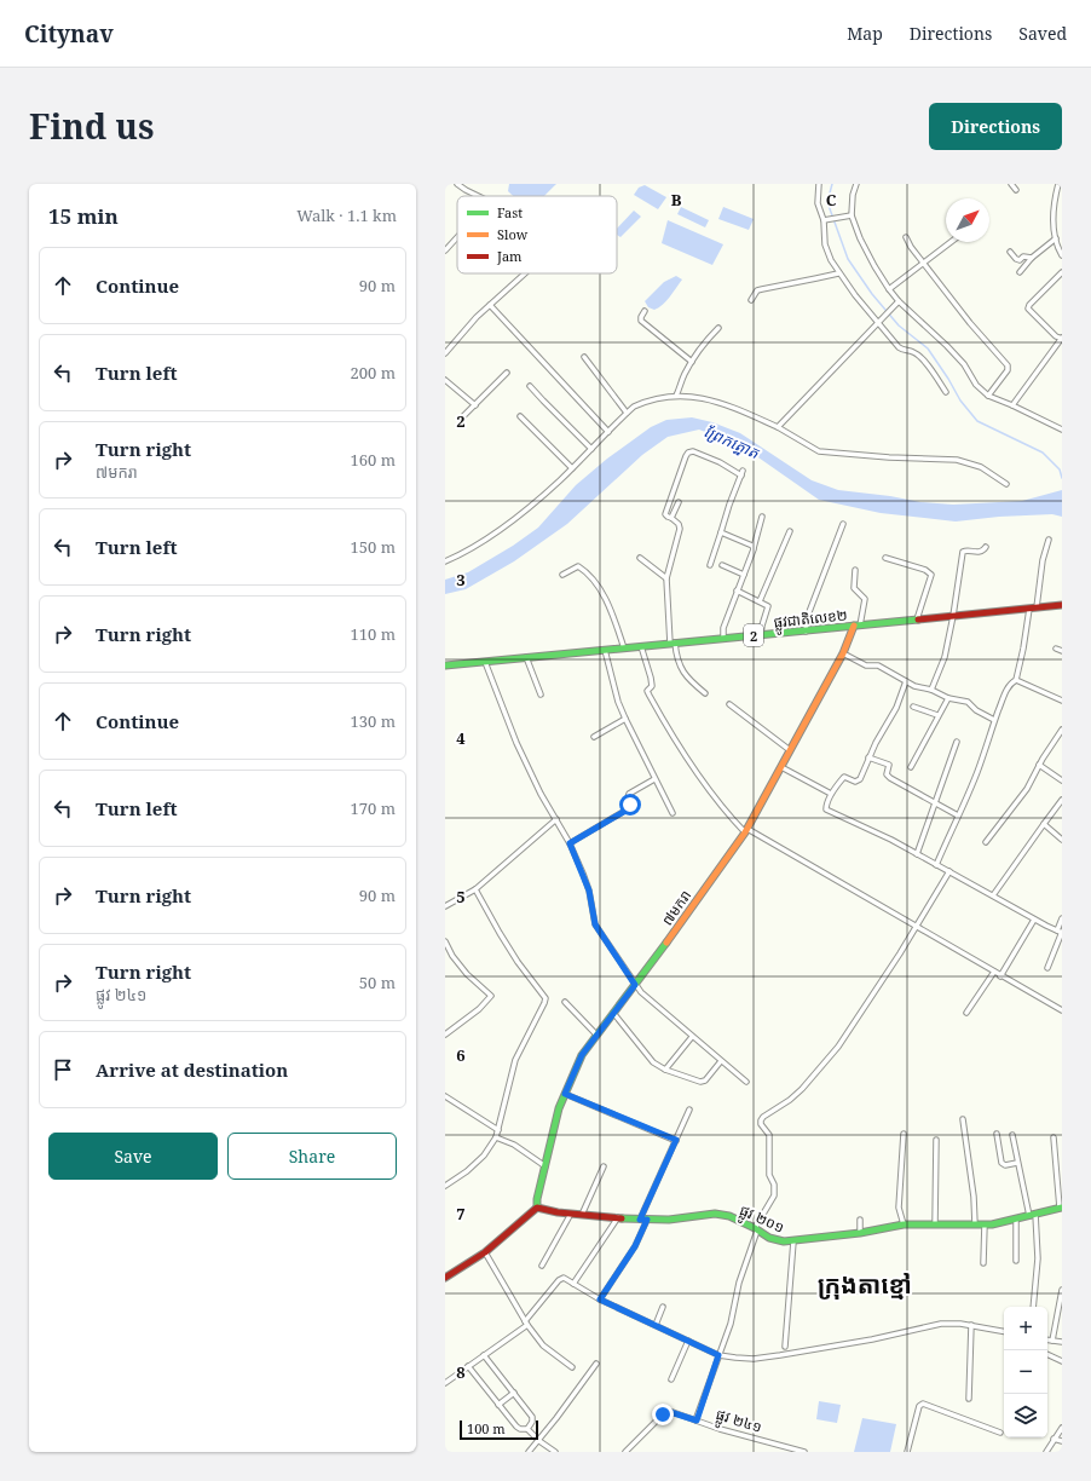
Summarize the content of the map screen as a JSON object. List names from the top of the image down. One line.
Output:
{"streets":{"main road":["ផ្លូវជាតិលេខ២","2","៧មករា","ផ្លូវ ២០១"],"street":["ផ្លូវ ២៤១"]},"crossings":[["ផ្លូវជាតិលេខ២","៧មករា"],["៧មករា","ផ្លូវ ២០១"]],"districts":["ក្រុងតាខ្មៅ"],"water":["ព្រែកត្នោត"],"legend":["Fast","Slow","Jam"],"scale_bar":"100 m","north":"top right","page":{"header":"Citynav","nav":["Map","Directions","Saved"],"title":"Find us","buttons":["Directions",["Save","Share"]],"heading":["15 min","Walk · 1.1 km"],"list":[["Continue","90 m"],["Turn left","200 m"],["Turn right","៧មករា","160 m"],["Turn left","150 m"],["Turn right","110 m"],["Continue","130 m"],["Turn left","170 m"],["Turn right","90 m"],["Turn right","ផ្លូវ ២៤១","50 m"],"Arrive at destination"],"map_buttons":["+","−"],"scale":"100 m"},"grid":{"columns":["B","C"],"rows":["2","3","4","5","6","7","8"]}}
